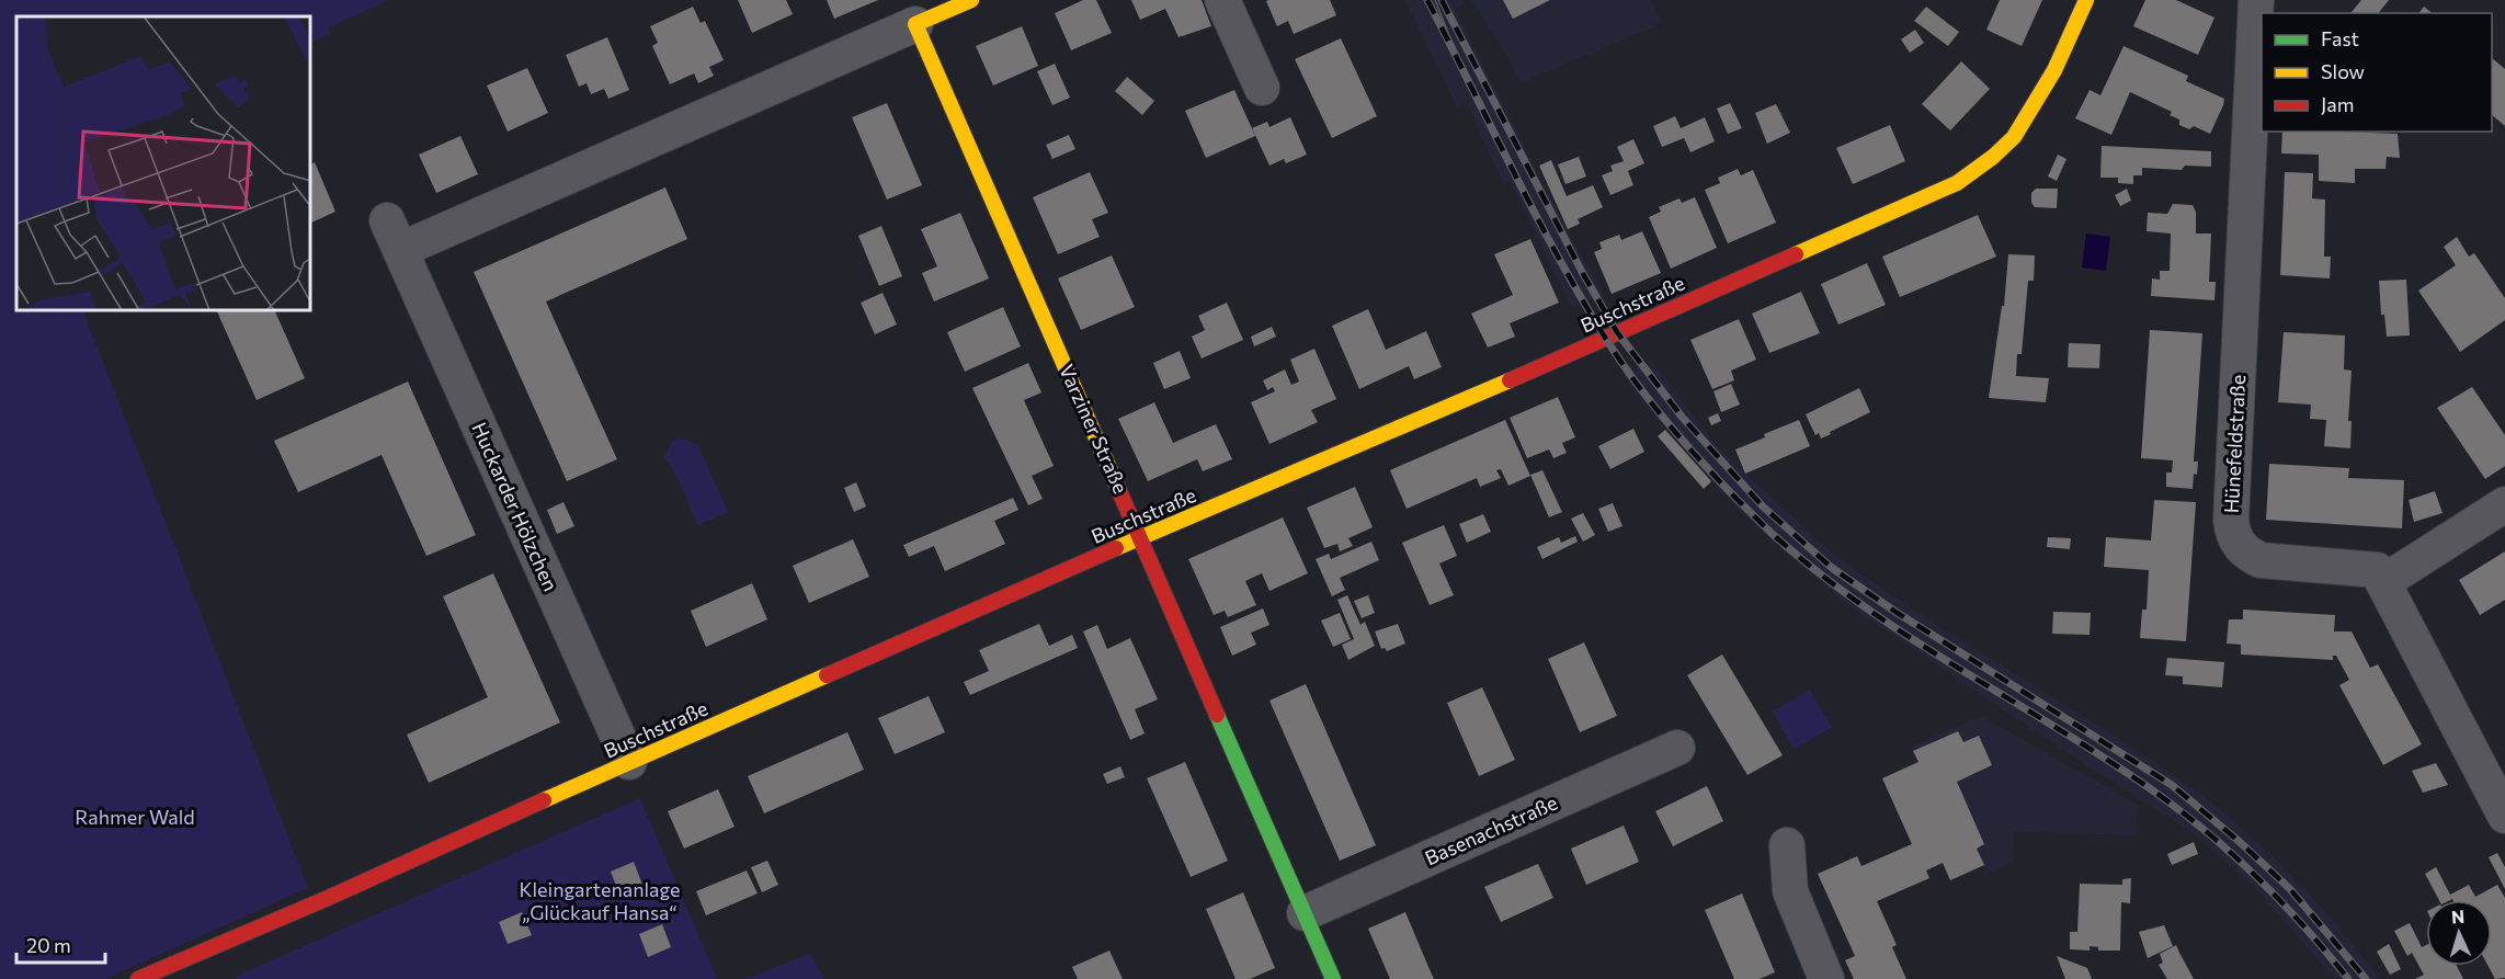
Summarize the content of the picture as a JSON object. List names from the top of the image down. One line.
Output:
{"streets":{"street":["Buschstraße","Varziner Straße","Hünefeldstraße","Huckarder Hölzchen","Basenachstraße"]},"crossings":[["Buschstraße","Varziner Straße"],["Buschstraße","Huckarder Hölzchen"],["Varziner Straße","Huckarder Hölzchen"],["Varziner Straße","Basenachstraße"]],"parks":["Rahmer Wald","Kleingartenanlage „Glückauf Hansa“"],"legend":["Fast","Slow","Jam"],"scale_bar":"20 m","north":"top"}
